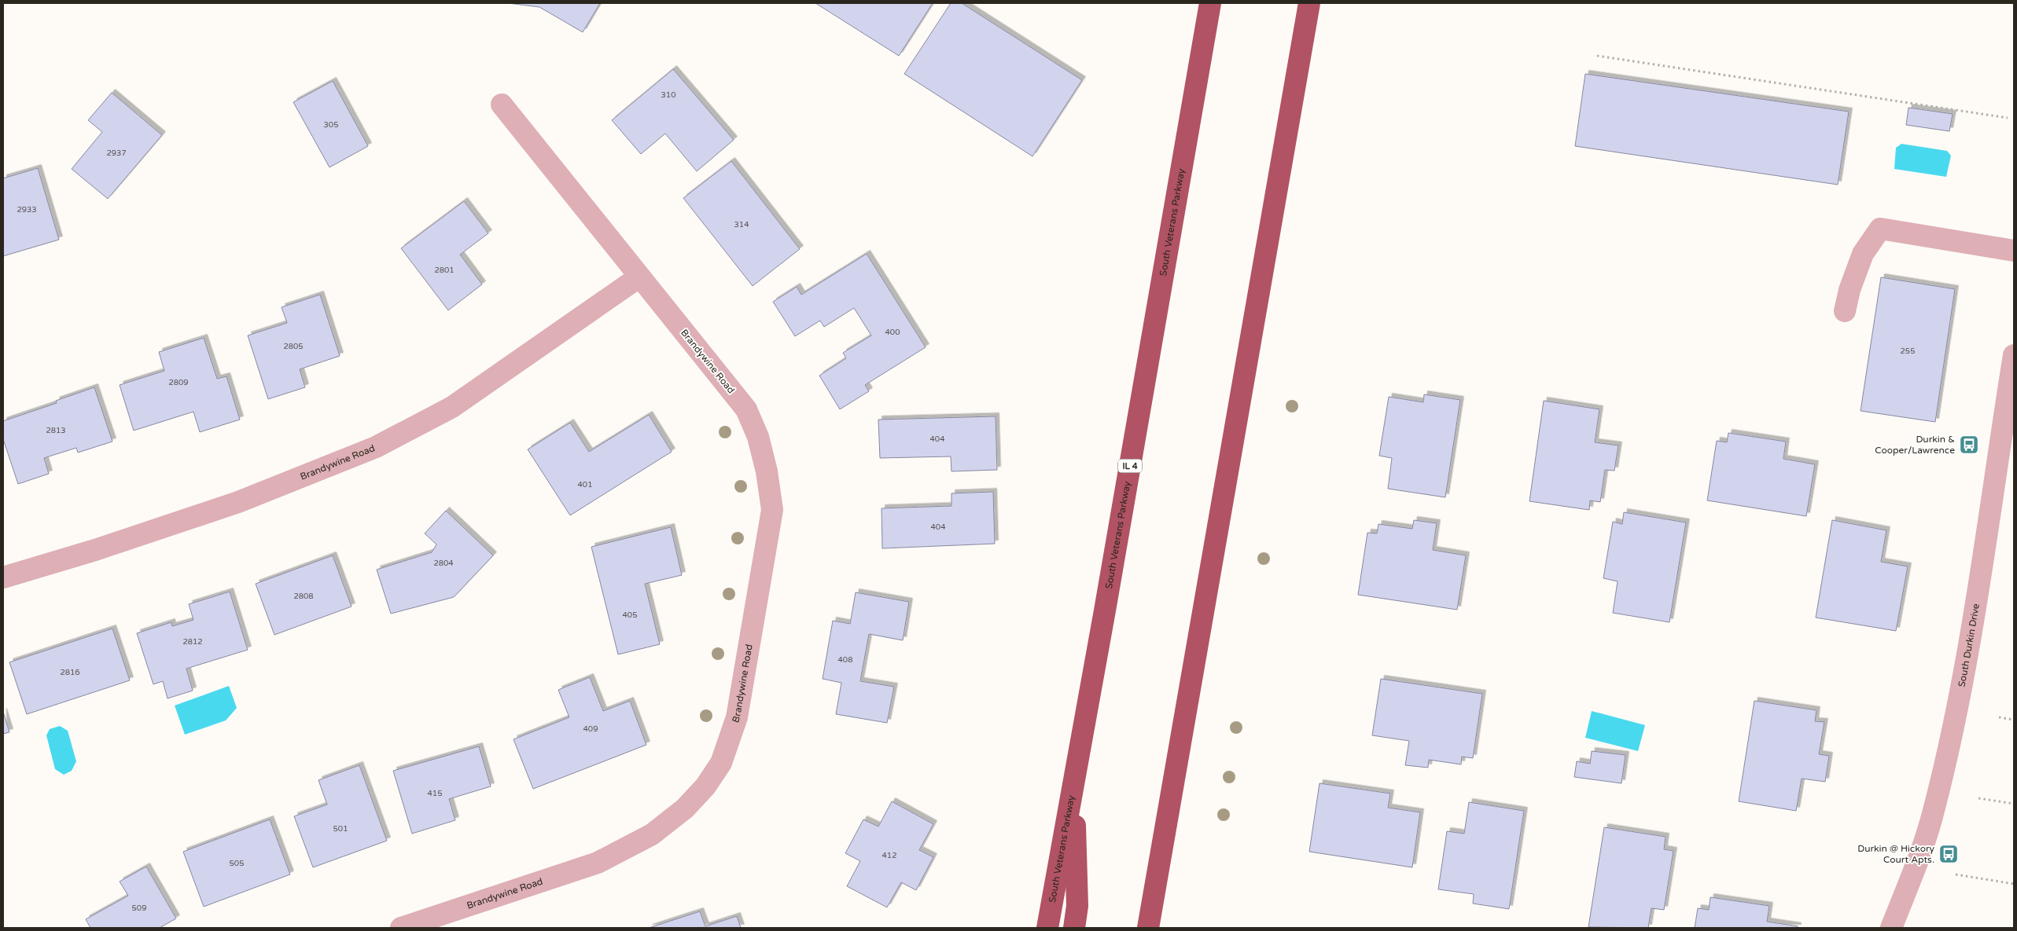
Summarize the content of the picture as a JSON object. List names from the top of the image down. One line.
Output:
{"streets":{"highway":["South Veterans Parkway","IL 4"],"street":["Brandywine Road","South Durkin Drive"]},"places":{"bus stop":["Durkin & Cooper/Lawrence","Durkin @ Hickory Court Apts."]},"house_numbers":["310","305","2937","2933","314","2801","400","2805","255","2809","2813","404","401","404","2804","2808","405","2812","408","2816","409","415","501","412","505","509"]}
